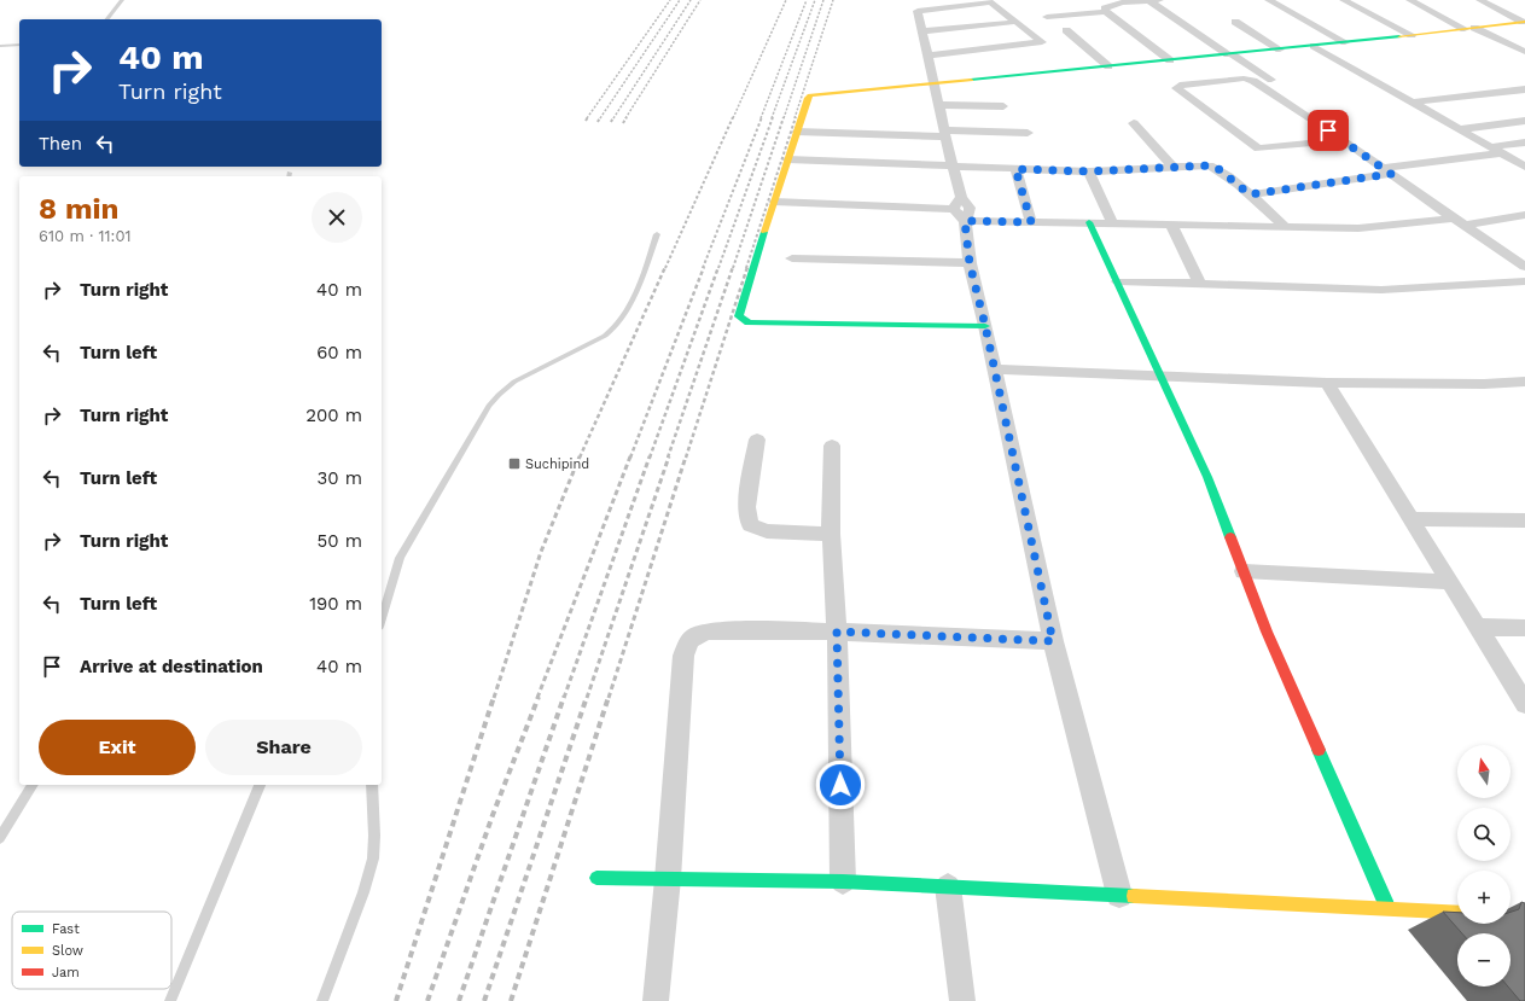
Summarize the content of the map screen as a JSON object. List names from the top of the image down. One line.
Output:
{"places":{"transit":["Suchipind"]},"legend":["Fast","Slow","Jam"],"north":"top","page":{"turn":["40 m","Turn right"],"then":"Then","heading":["8 min","610 m · 11:01"],"list":[{"name":"Turn right","value":"40 m"},{"name":"Turn left","value":"60 m"},{"name":"Turn right","value":"200 m"},{"name":"Turn left","value":"30 m"},{"name":"Turn right","value":"50 m"},{"name":"Turn left","value":"190 m"},{"name":"Arrive at destination","value":"40 m"}],"buttons":["Exit","Share"],"map_buttons":["+","−"]}}
